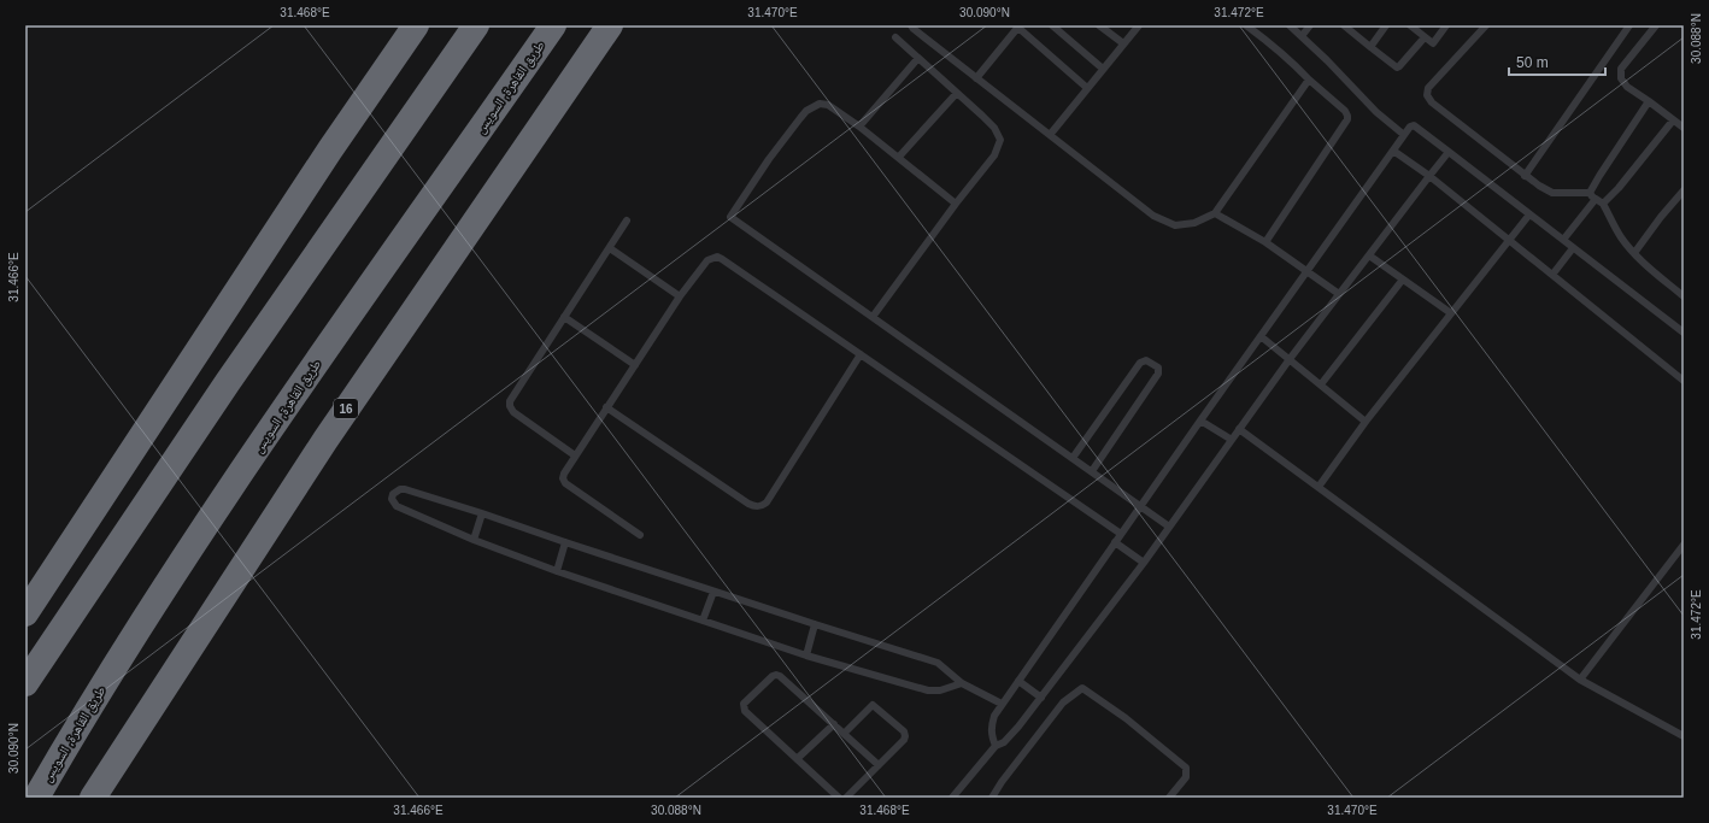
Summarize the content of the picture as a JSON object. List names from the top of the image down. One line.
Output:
{"streets":{"highway":["طريق القاهرة, السويس","16"]},"scale_bar":"50 m","coordinates":["31.468°E","31.470°E","30.090°N","31.472°E","30.088°N","31.466°E"]}
